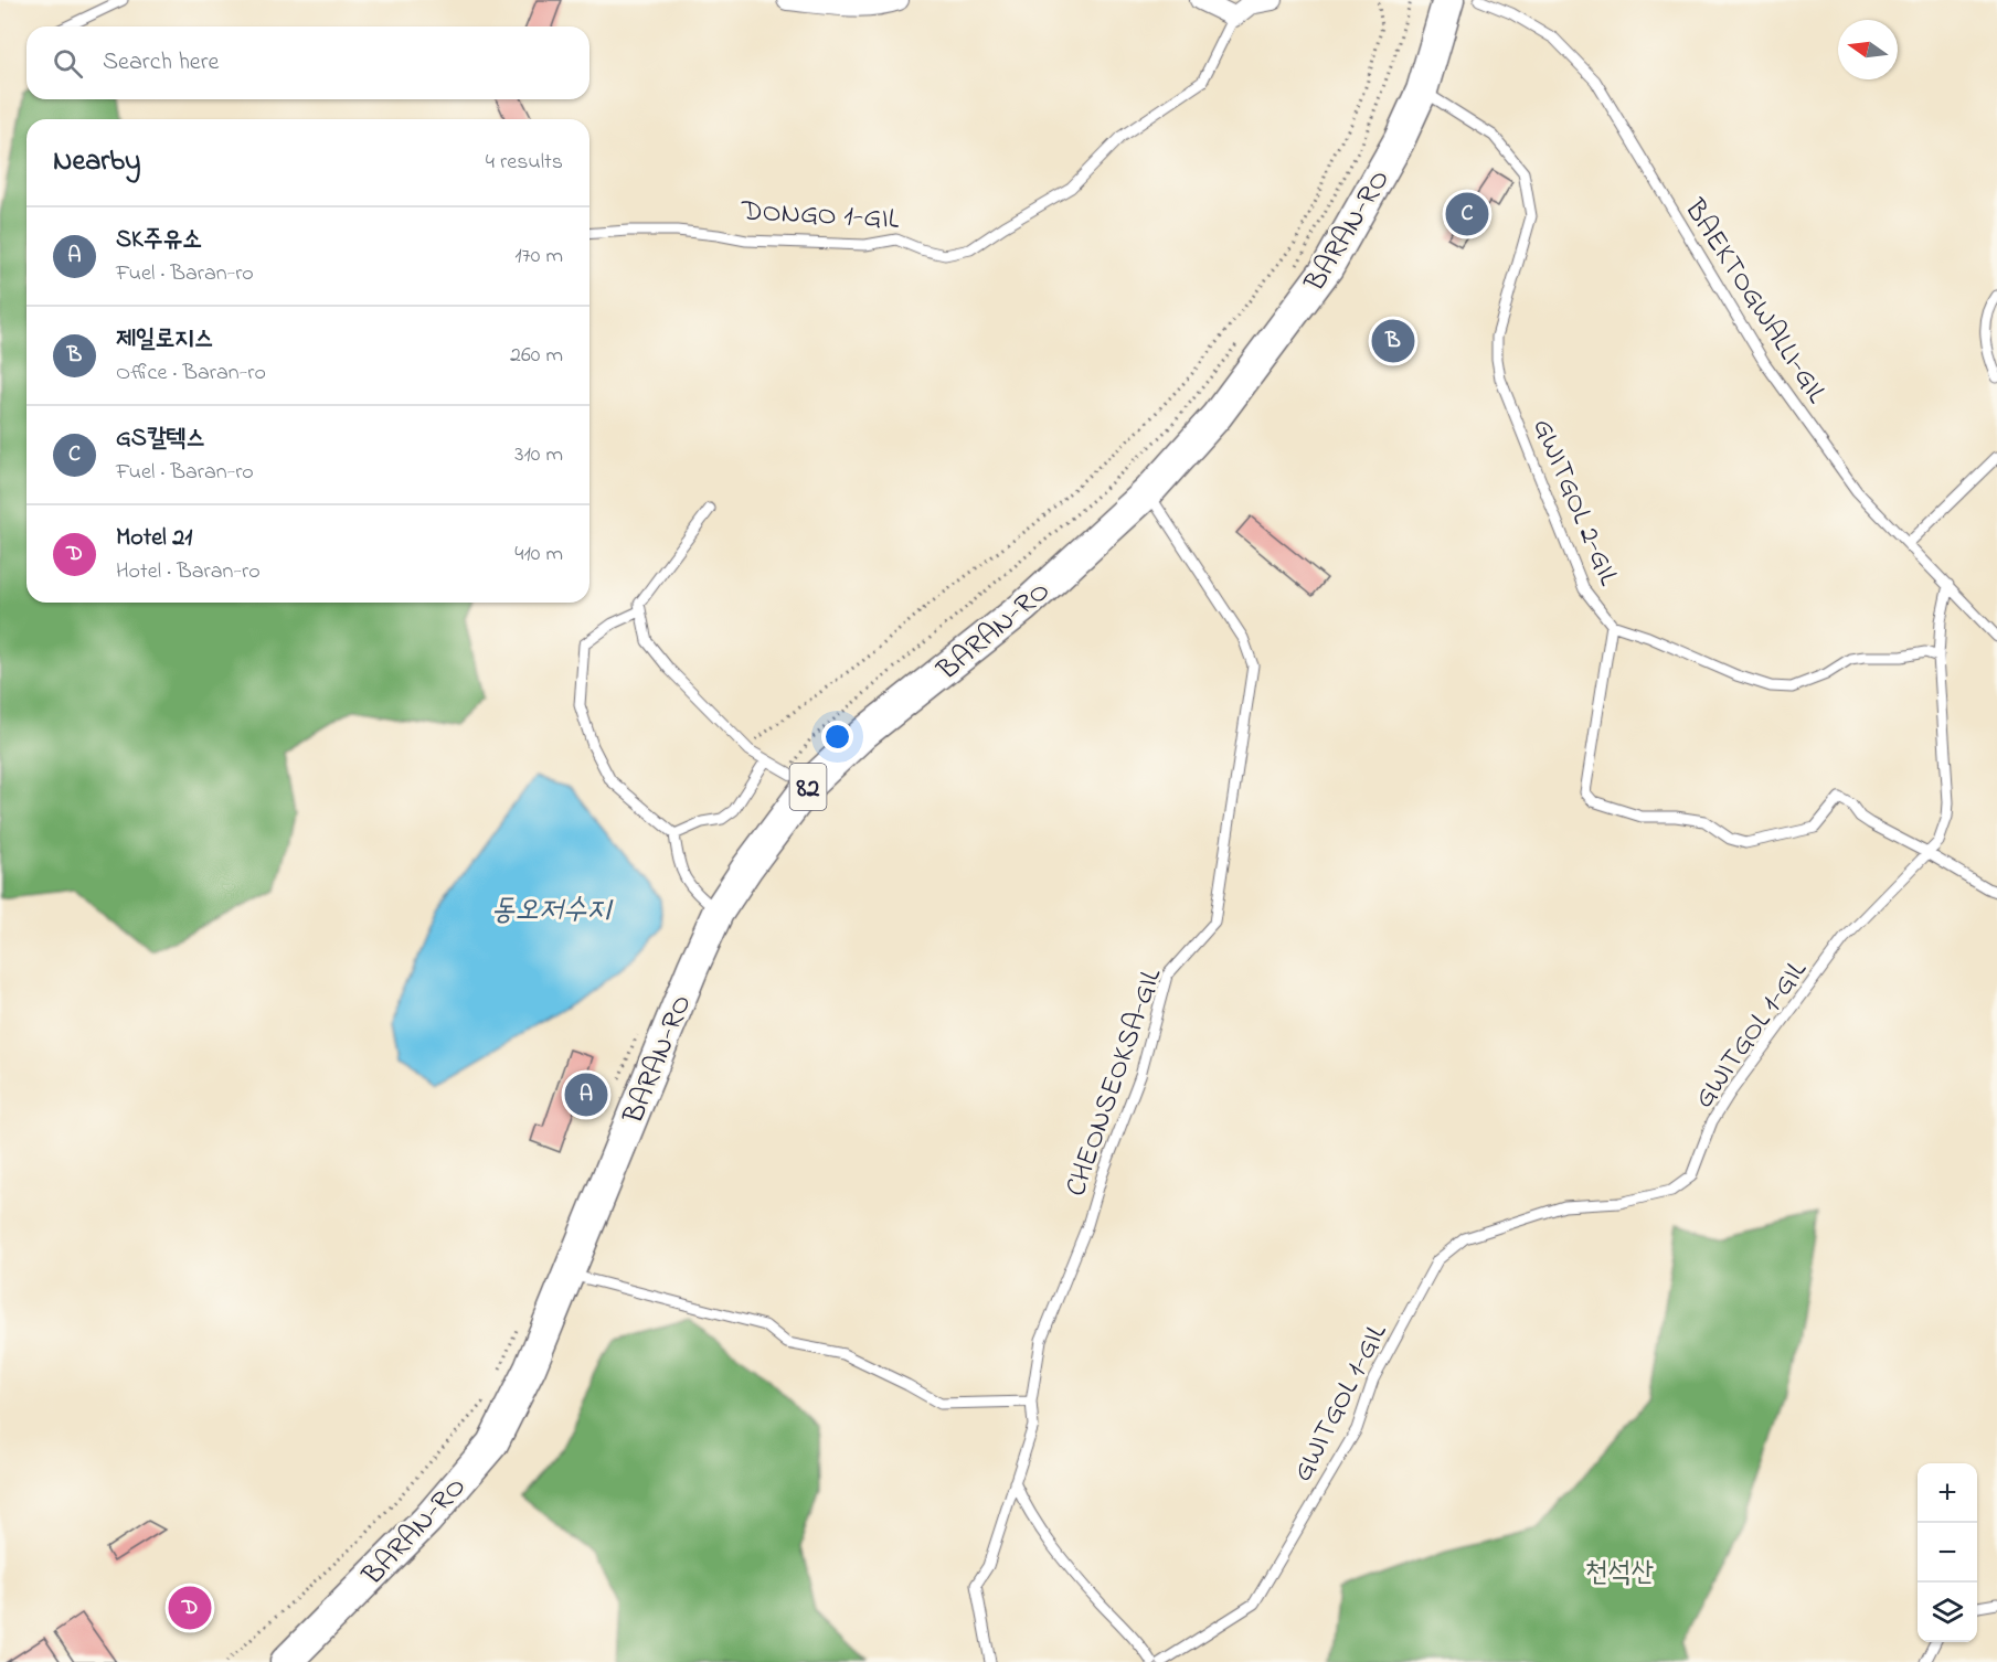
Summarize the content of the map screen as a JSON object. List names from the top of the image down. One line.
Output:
{"streets":{"main road":["BARAN-RO","82"],"lane":["DONGO 1-GIL","BAEKTOGWALLI-GIL","GWITGOL 2-GIL","GWITGOL 1-GIL","CHEONSEOKSA-GIL"]},"crossings":[["BARAN-RO","GWITGOL 2-GIL"],["BARAN-RO","CHEONSEOKSA-GIL"],["BAEKTOGWALLI-GIL","GWITGOL 1-GIL"],["GWITGOL 2-GIL","GWITGOL 1-GIL"]],"water":["동오저수지"],"parks":["천석산"],"north":"left","page":{"search":"Search here","heading":["Nearby","4 results"],"pins":["C","B","A","D"],"list":[{"mark":"A","name":"SK주유소","note":"Fuel · Baran-ro","value":"170 m"},{"mark":"B","name":"제일로지스","note":"Office · Baran-ro","value":"260 m"},{"mark":"C","name":"GS칼텍스","note":"Fuel · Baran-ro","value":"310 m"},{"mark":"D","name":"Motel 21","note":"Hotel · Baran-ro","value":"410 m"}],"map_buttons":["+","−"]}}
